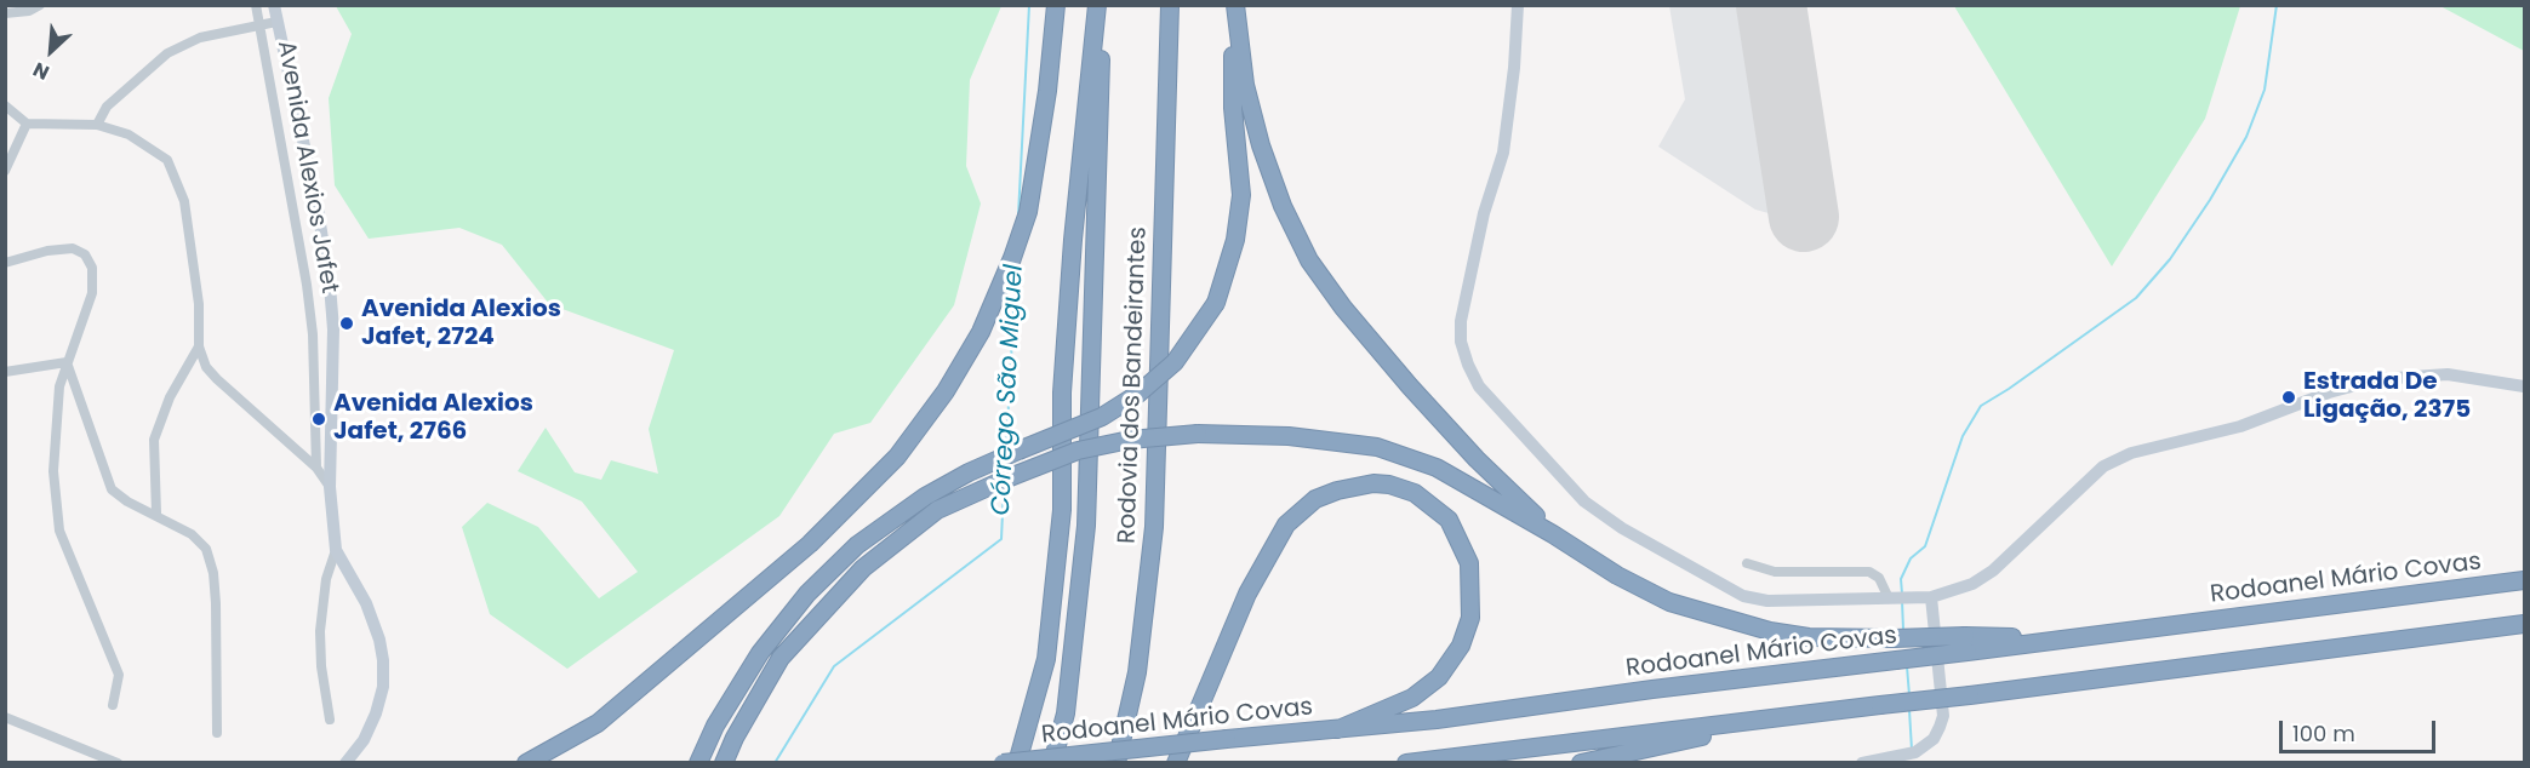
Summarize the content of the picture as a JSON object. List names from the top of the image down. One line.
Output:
{"streets":{"highway":["Rodovia dos Bandeirantes","Rodoanel Mário Covas"],"main road":["Avenida Alexios Jafet"]},"water":["Córrego São Miguel"],"places":["Avenida Alexios Jafet, 2724","Estrada De Ligação, 2375","Avenida Alexios Jafet, 2766"],"scale_bar":"100 m","north":"bottom left"}
